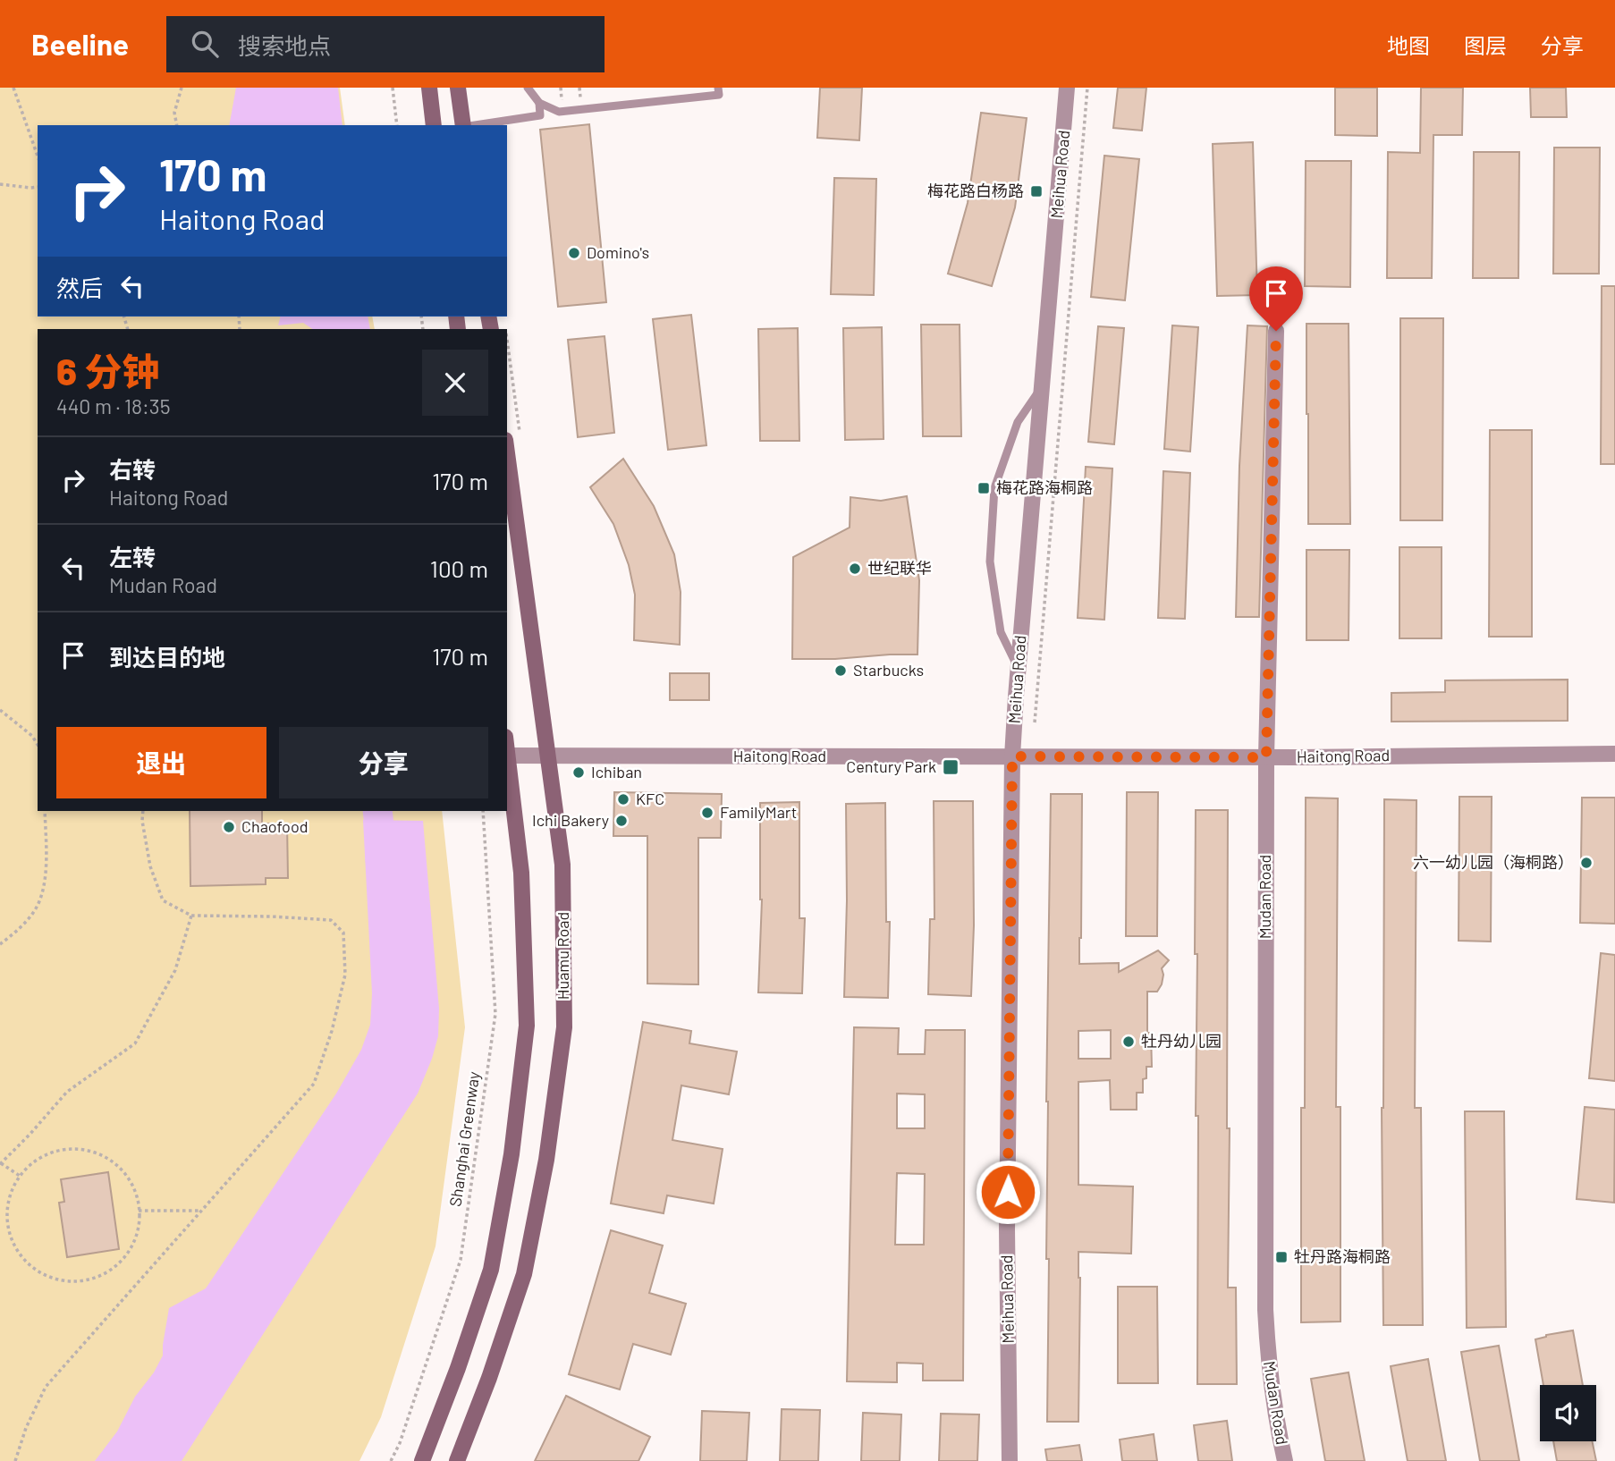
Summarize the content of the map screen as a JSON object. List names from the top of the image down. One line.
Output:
{"streets":{"main road":["Huamu Road"],"street":["Meihua Road","Haitong Road","Mudan Road"],"path":["Shanghai Greenway"]},"crossings":[["Meihua Road","Haitong Road"],["Haitong Road","Mudan Road"],["Haitong Road","Huamu Road"]],"places":{"transit":["梅花路白杨路","梅花路海桐路","Century Park","牡丹路海桐路"],"other":["Domino's","世纪联华","Starbucks","Ichiban","KFC","FamilyMart","Ichi Bakery","Chaofood","六一幼儿园（海桐路）","牡丹幼儿园"]},"page":{"header":"Beeline","search":"搜索地点","nav":["地图","图层","分享"],"turn":["170 m","Haitong Road"],"then":"然后","heading":["6 分钟","440 m · 18:35"],"list":[{"name":"右转","note":"Haitong Road","value":"170 m"},{"name":"左转","note":"Mudan Road","value":"100 m"},{"name":"到达目的地","value":"170 m"}],"buttons":["退出","分享"]}}
